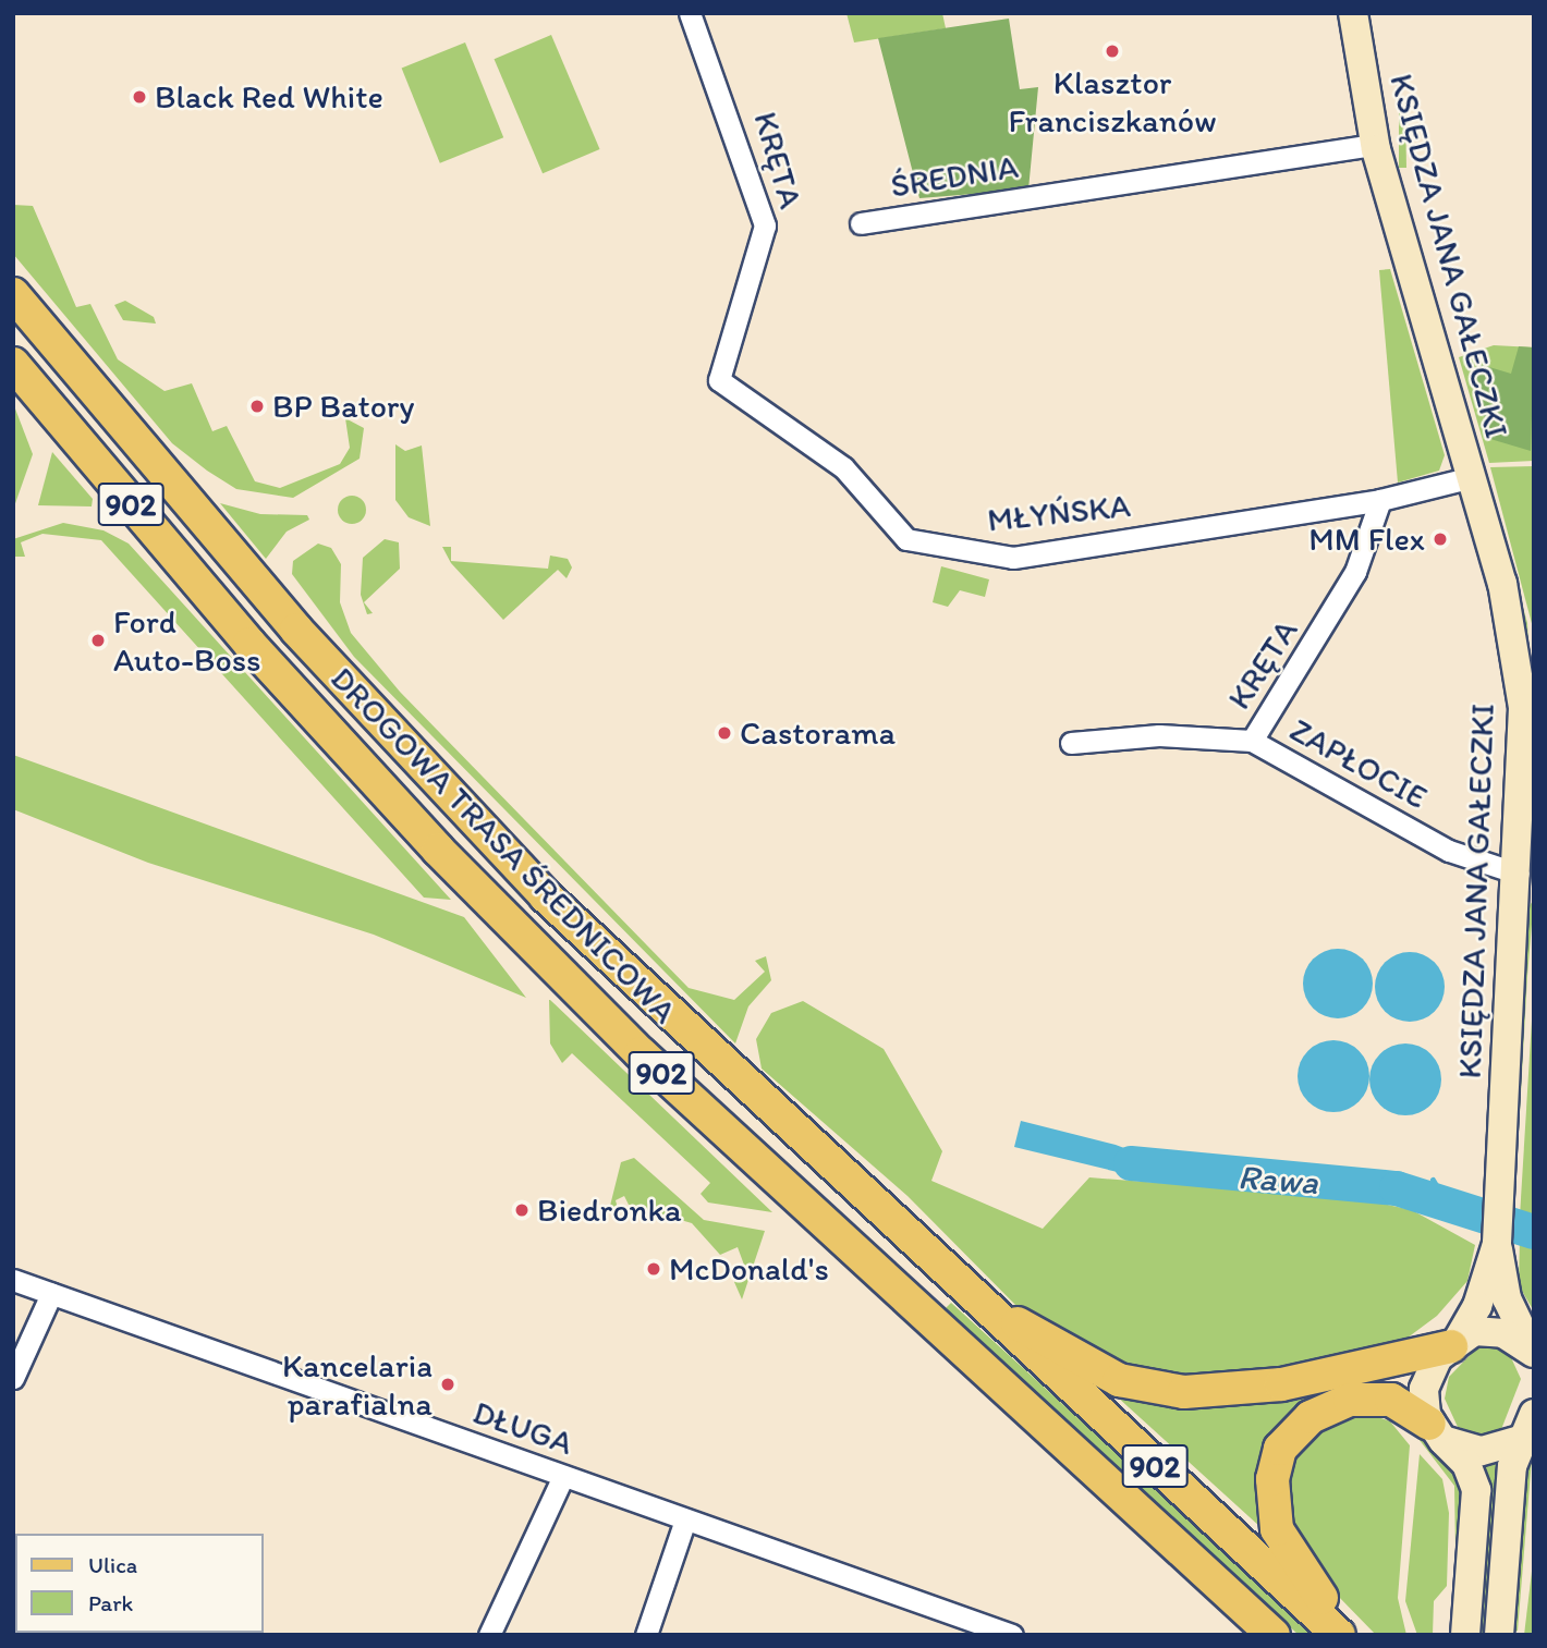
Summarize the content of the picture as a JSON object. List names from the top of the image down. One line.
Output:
{"streets":{"main road":["KSIĘDZA JANA GAŁECZKI","902","DROGOWA TRASA ŚREDNICOWA"],"street":["KRĘTA","ŚREDNIA","MŁYŃSKA","ZAPŁOCIE","DŁUGA"]},"crossings":[["KRĘTA","MŁYŃSKA"],["KRĘTA","ZAPŁOCIE"],["ŚREDNIA","KSIĘDZA JANA GAŁECZKI"],["KSIĘDZA JANA GAŁECZKI","MŁYŃSKA"],["KSIĘDZA JANA GAŁECZKI","ZAPŁOCIE"]],"water":["Rawa"],"places":["Klasztor Franciszkanów","Black Red White","BP Batory","MM Flex","Ford Auto-Boss","Castorama","Biedronka","McDonald's","Kancelaria parafialna"],"legend":["Ulica","Park"]}
